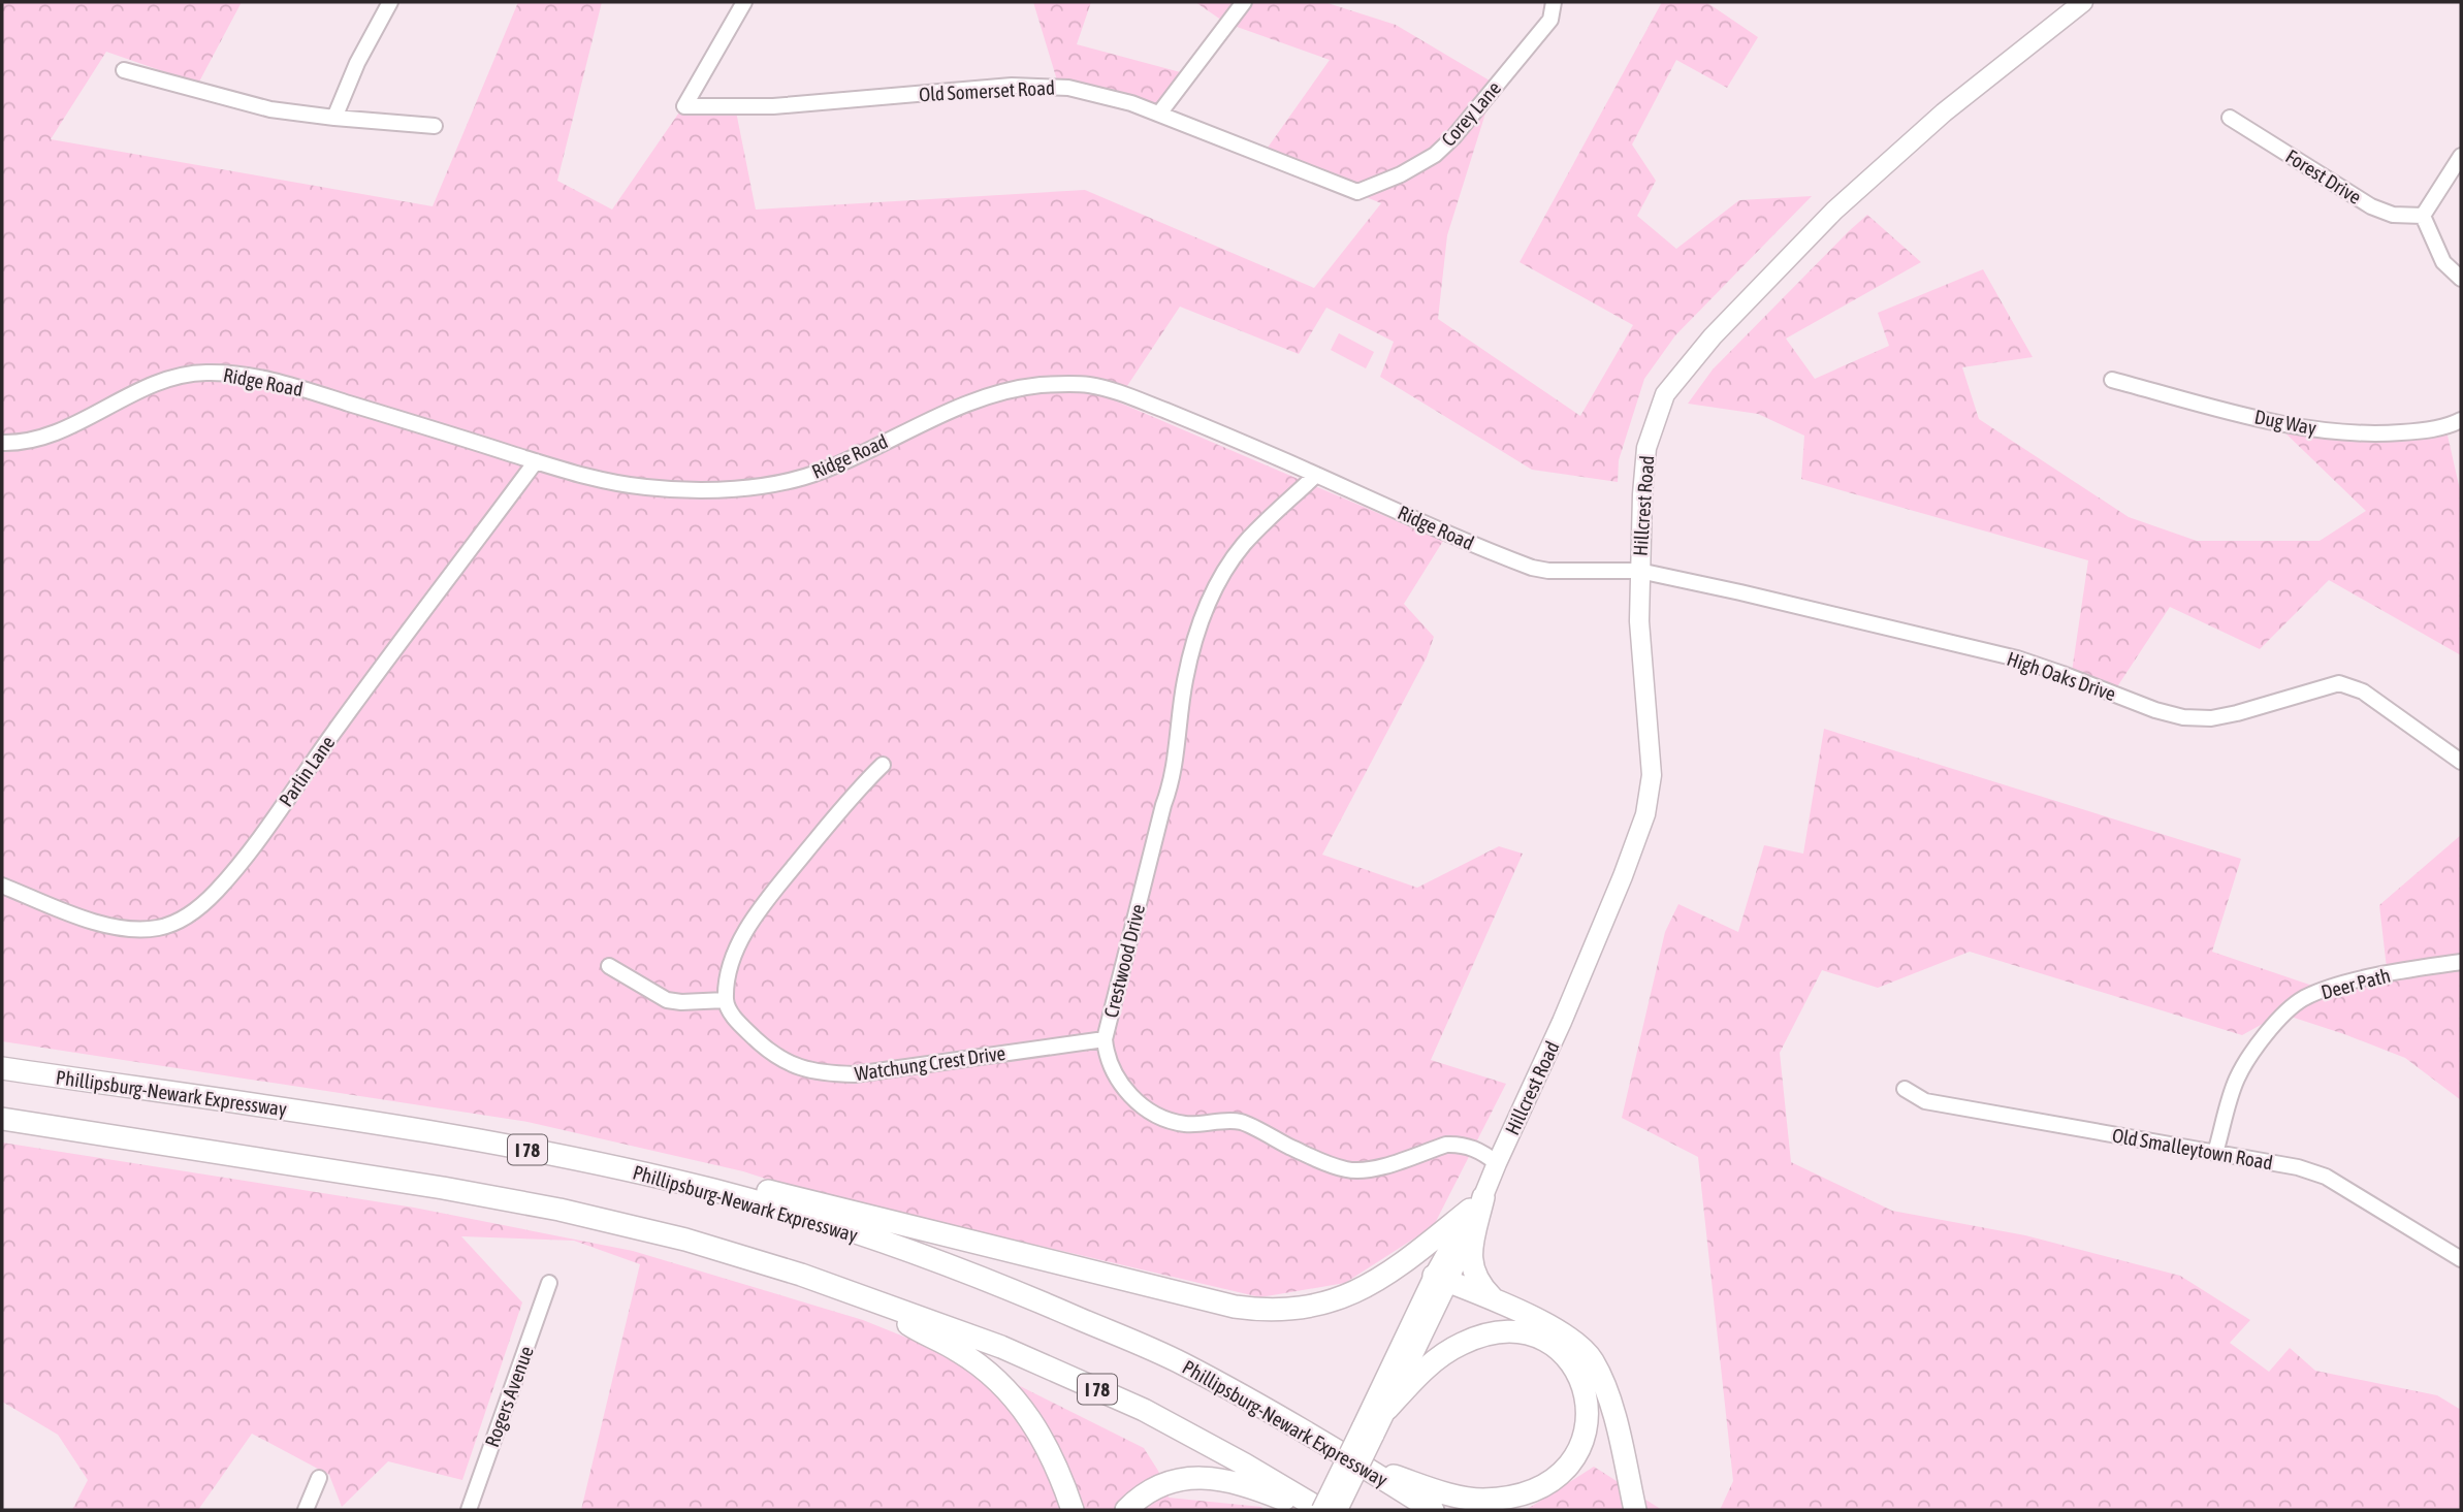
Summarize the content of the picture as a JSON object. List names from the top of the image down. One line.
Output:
{"streets":{"highway":["Phillipsburg-Newark Expressway","I 78"],"main road":["Hillcrest Road"],"street":["Old Somerset Road","Corey Lane","Forest Drive","Ridge Road","Dug Way","High Oaks Drive","Parlin Lane","Crestwood Drive","Deer Path","Watchung Crest Drive","Old Smalleytown Road","Rogers Avenue"]},"crossings":[["Old Somerset Road","Corey Lane"],["Ridge Road","Hillcrest Road"],["Ridge Road","High Oaks Drive"],["Ridge Road","Parlin Lane"],["Ridge Road","Crestwood Drive"],["Hillcrest Road","High Oaks Drive"],["Hillcrest Road","Crestwood Drive"],["Hillcrest Road","I 78"],["Crestwood Drive","Watchung Crest Drive"],["Deer Path","Old Smalleytown Road"]]}
